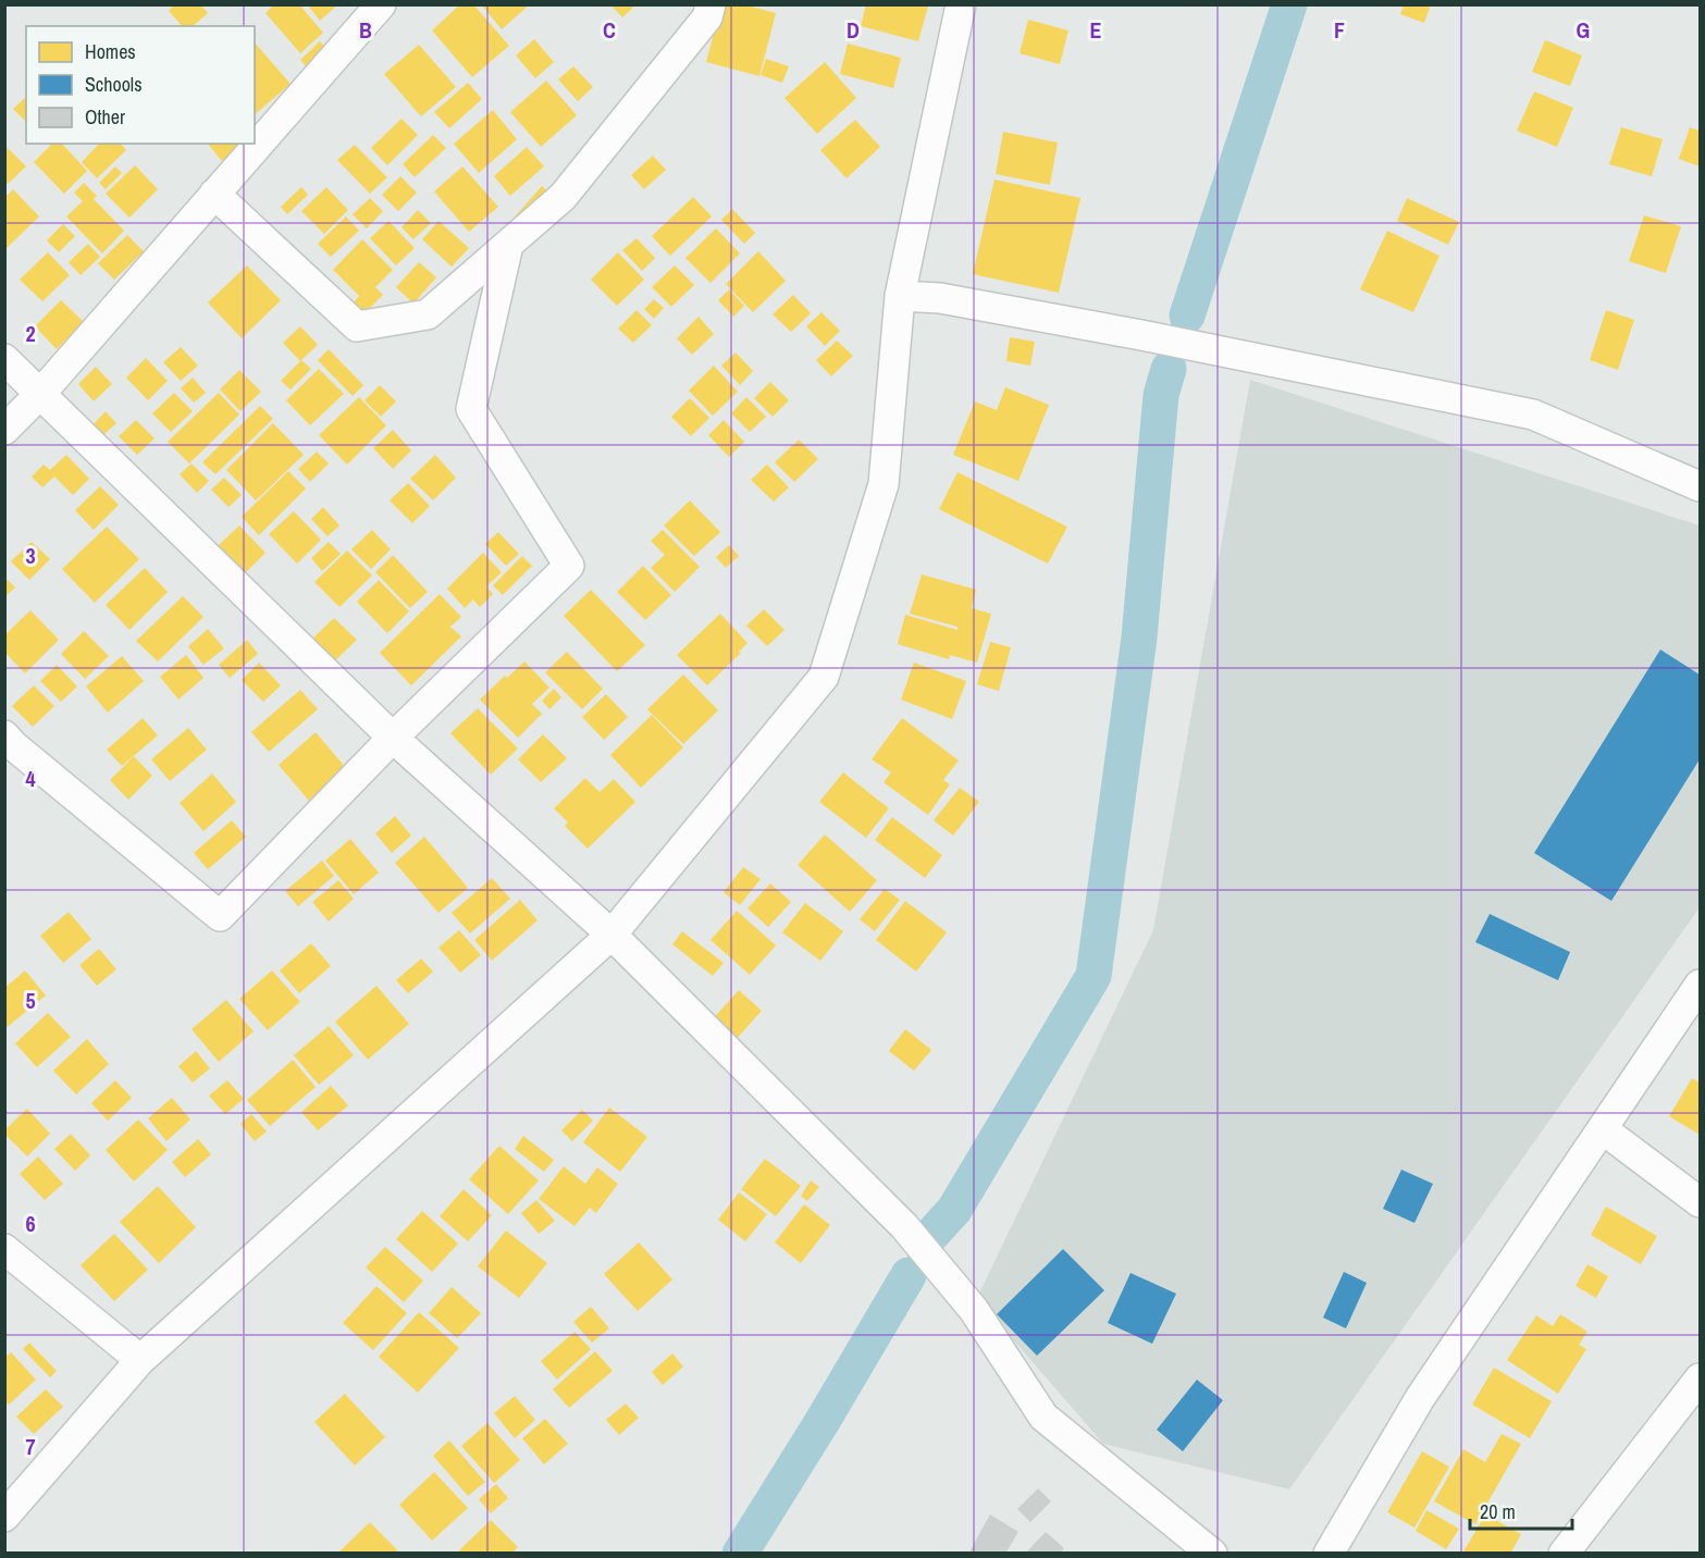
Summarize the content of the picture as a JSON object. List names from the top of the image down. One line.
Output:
{"legend":["Homes","Schools","Other"],"scale_bar":"20 m","grid":{"columns":["B","C","D","E","F","G"],"rows":["2","3","4","5","6","7"]}}
